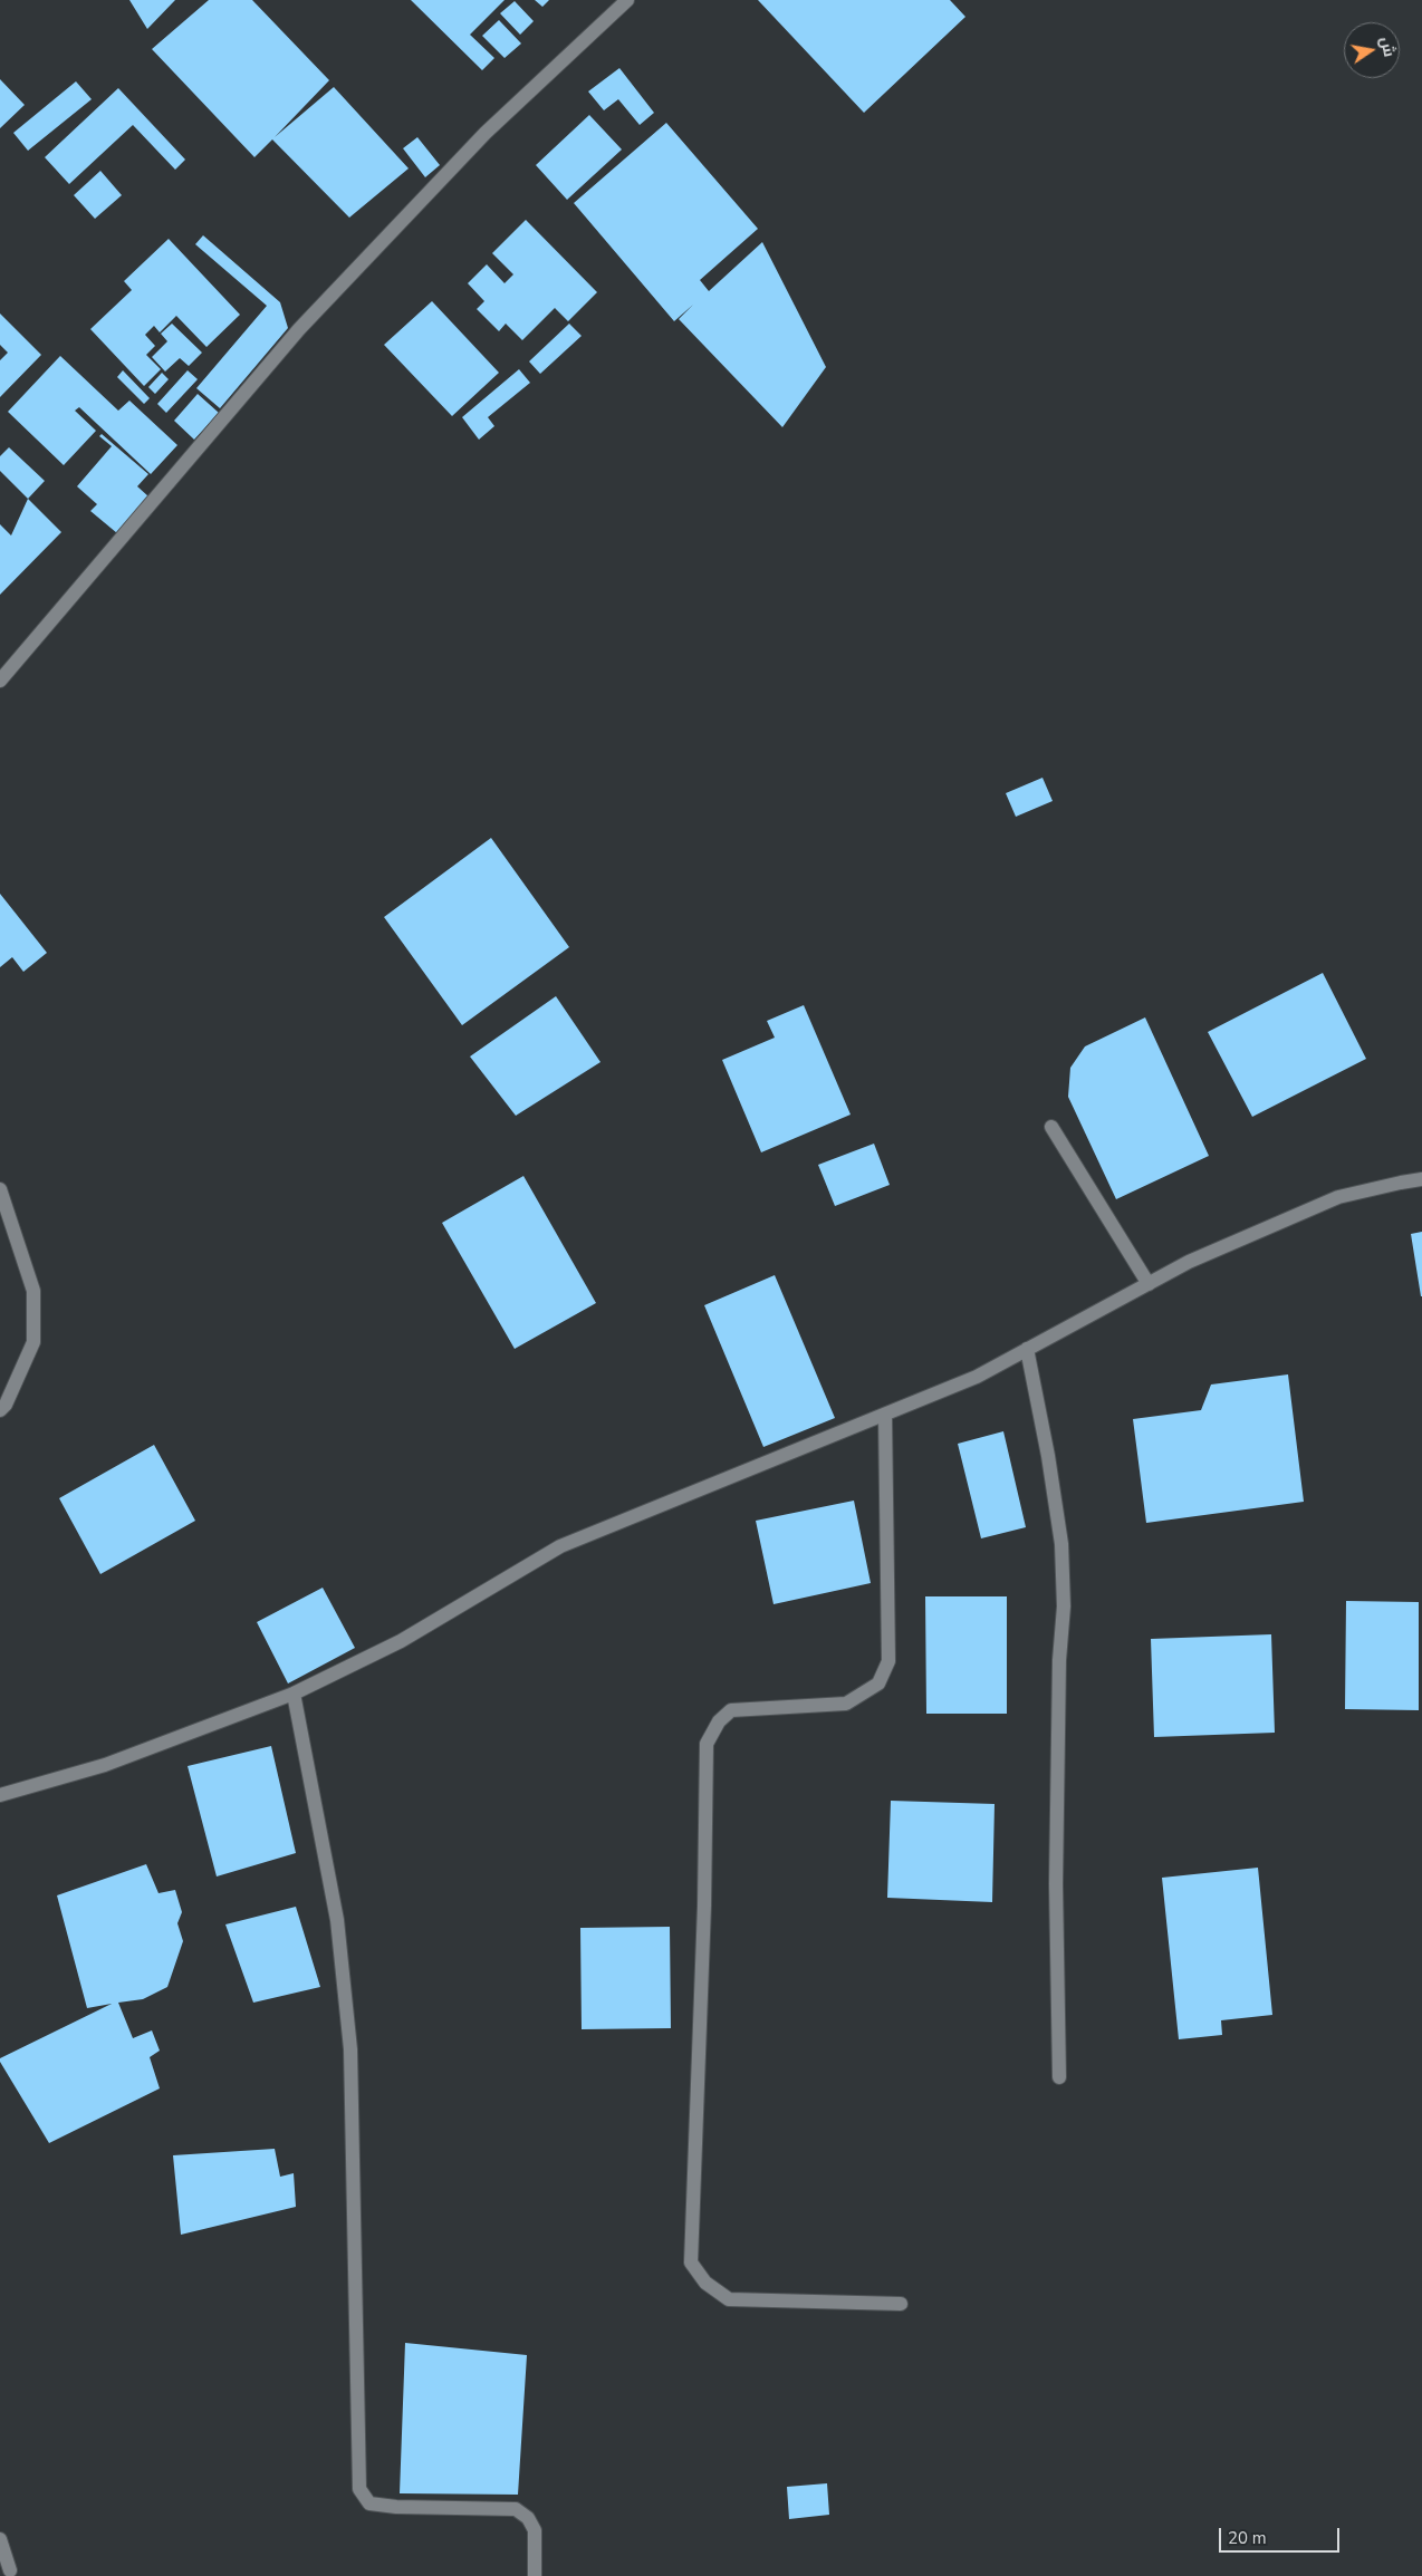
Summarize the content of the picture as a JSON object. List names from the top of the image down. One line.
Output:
{"scale_bar":"20 m","north":"right"}
